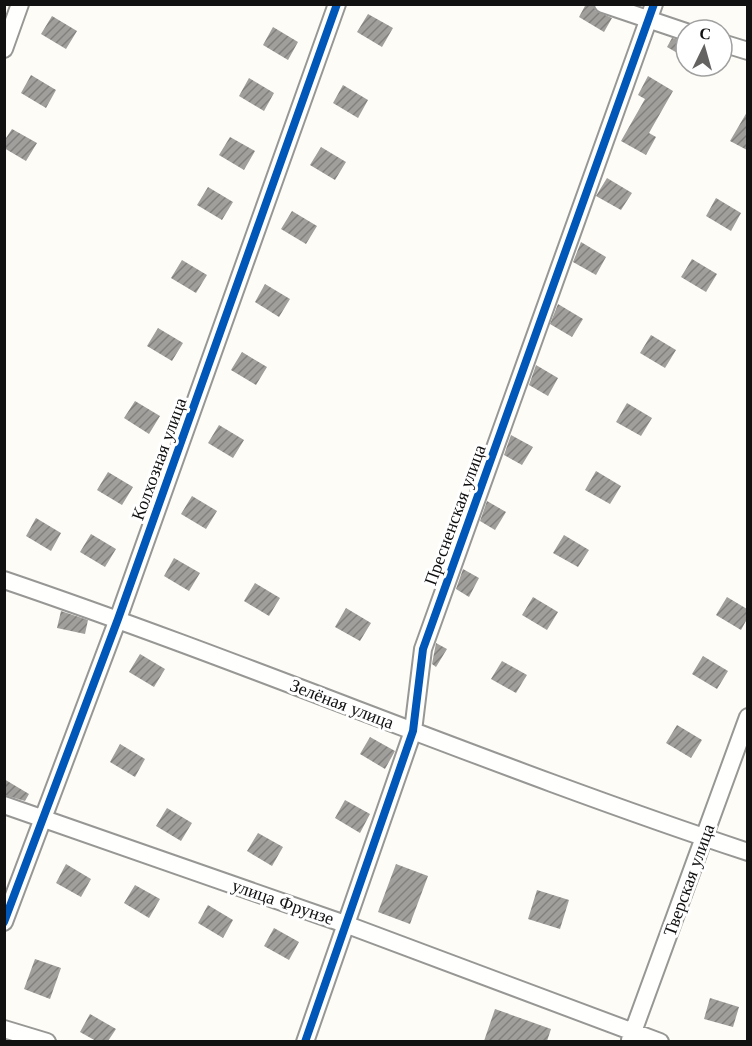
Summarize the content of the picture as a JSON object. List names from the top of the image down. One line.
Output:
{"streets":{"street":["Колхозная улица","Пресненская улица","Зелёная улица","Тверская улица","улица Фрунзе"]},"crossings":[["Колхозная улица","Зелёная улица"],["Колхозная улица","улица Фрунзе"],["Пресненская улица","Зелёная улица"],["Пресненская улица","улица Фрунзе"],["Зелёная улица","Тверская улица"],["Тверская улица","улица Фрунзе"]],"north":"top"}
